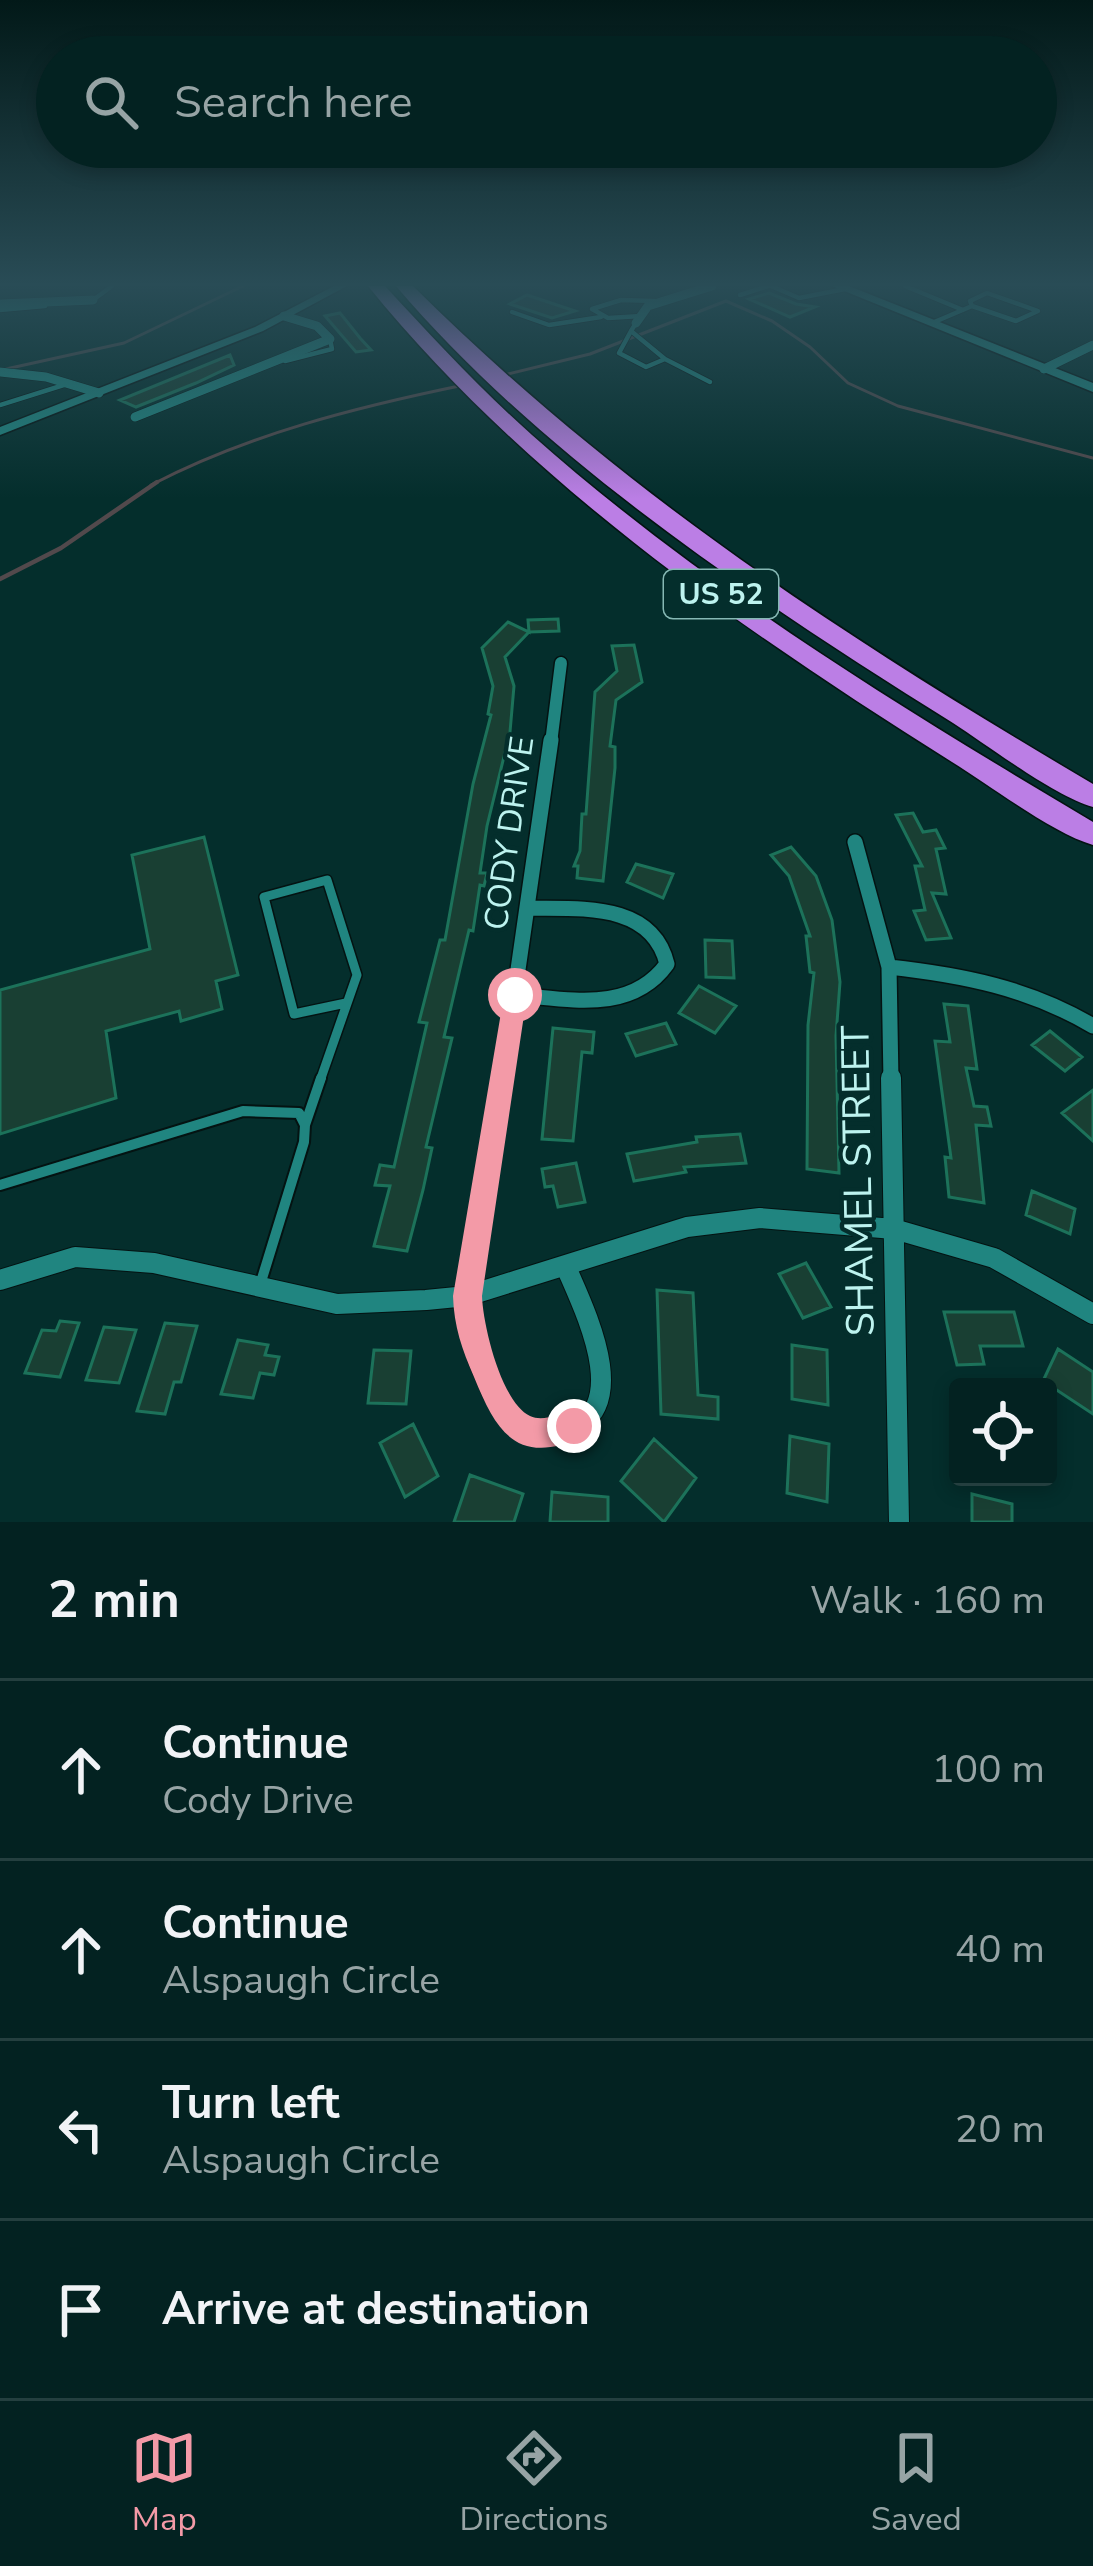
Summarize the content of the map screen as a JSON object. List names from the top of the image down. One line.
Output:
{"streets":{"highway":["US 52"],"street":["CODY DRIVE","SHAMEL STREET"]},"page":{"search":"Search here","heading":["2 min","Walk · 160 m"],"list":[["Continue","Cody Drive","100 m"],["Continue","Alspaugh Circle","40 m"],["Turn left","Alspaugh Circle","20 m"],"Arrive at destination"],"nav":["Map","Directions","Saved"]}}
